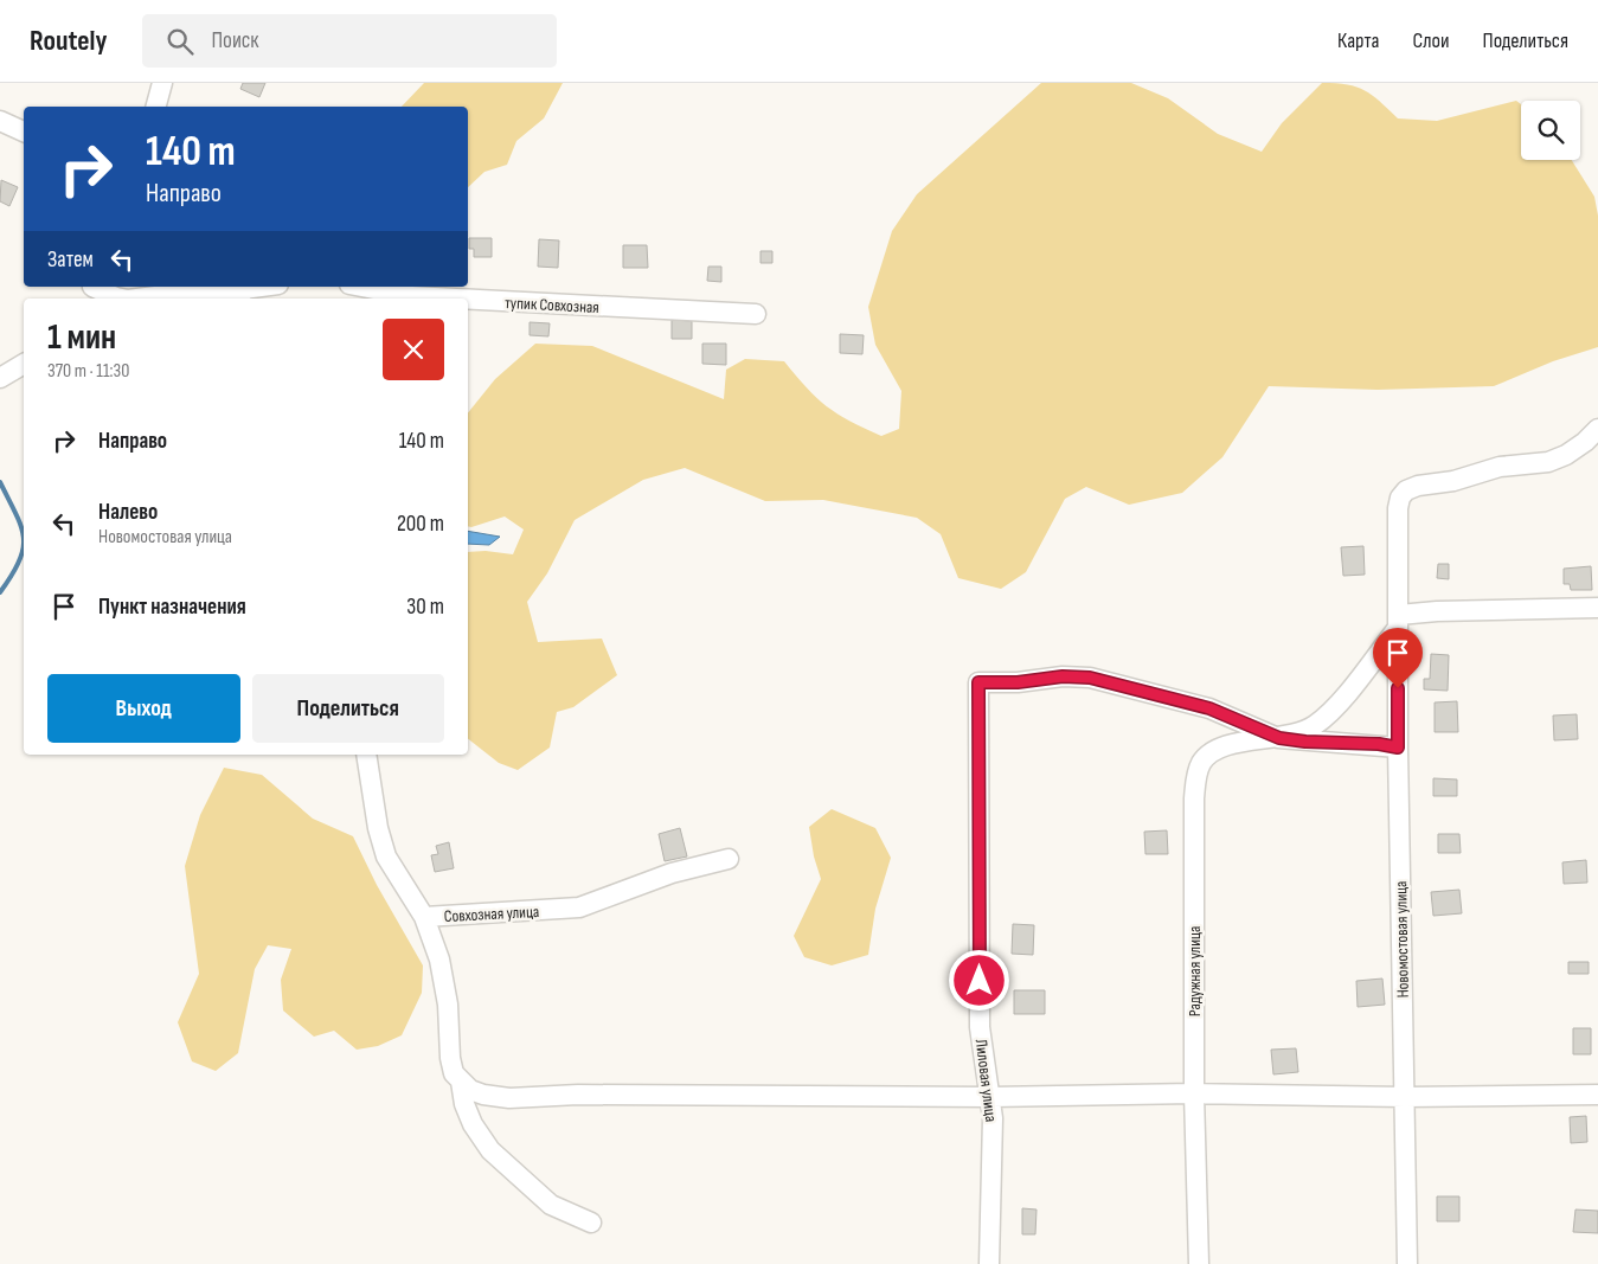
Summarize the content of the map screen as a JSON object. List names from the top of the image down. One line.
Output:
{"streets":{"street":["тупик Совхозная","Совхозная улица","Новомостовая улица","Радужная улица","Лиловая улица"]},"crossings":[["Радужная улица","Лиловая улица"]],"page":{"header":"Routely","search":"Поиск","nav":["Карта","Слои","Поделиться"],"turn":["140 m","Направо"],"then":"Затем","heading":["1 мин","370 m · 11:30"],"list":[{"name":"Направо","value":"140 m"},{"name":"Налево","note":"Новомостовая улица","value":"200 m"},{"name":"Пункт назначения","value":"30 m"}],"buttons":["Выход","Поделиться"]}}
